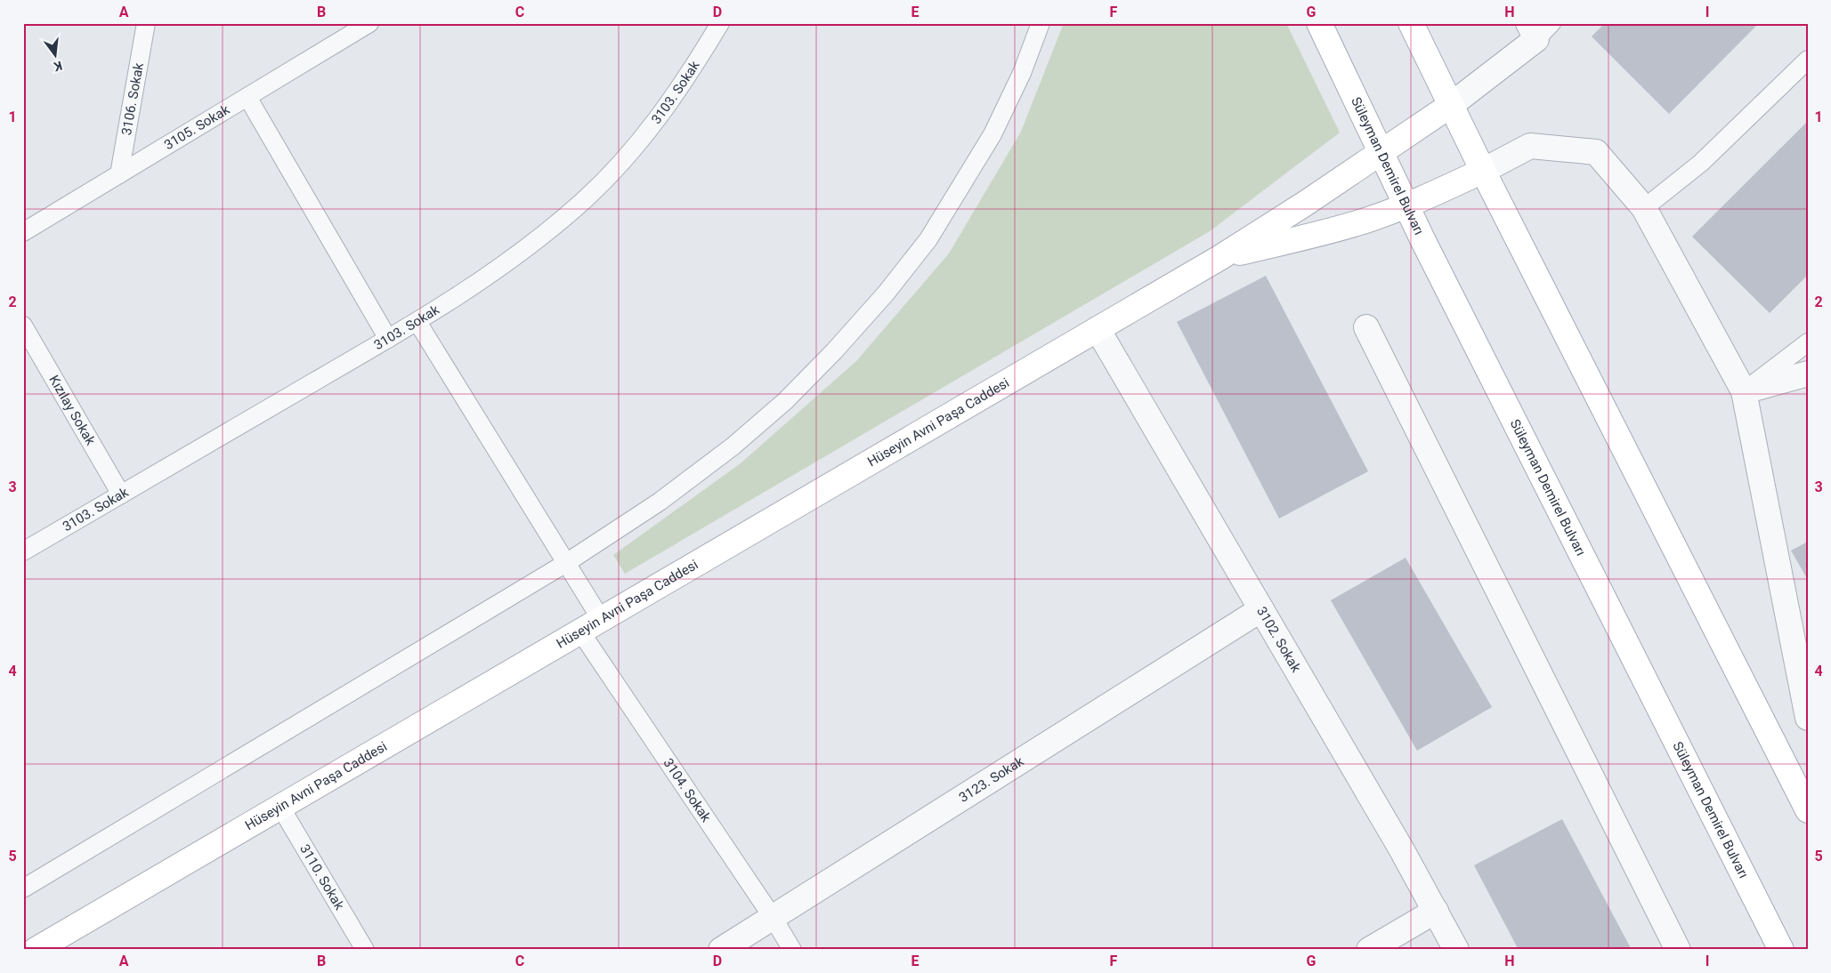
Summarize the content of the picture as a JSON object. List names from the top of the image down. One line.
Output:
{"streets":{"main road":["Süleyman Demirel Bulvarı","Hüseyin Avni Paşa Caddesi"],"street":["3102. Sokak","3123. Sokak"],"lane":["3103. Sokak","3106. Sokak","3105. Sokak","Kızılay Sokak","3104. Sokak","3110. Sokak"]},"crossings":[["3103. Sokak","Kızılay Sokak"],["3106. Sokak","3105. Sokak"],["Süleyman Demirel Bulvarı","Hüseyin Avni Paşa Caddesi"],["Hüseyin Avni Paşa Caddesi","3102. Sokak"],["Hüseyin Avni Paşa Caddesi","3104. Sokak"],["Hüseyin Avni Paşa Caddesi","3110. Sokak"],["3102. Sokak","3123. Sokak"],["3123. Sokak","3104. Sokak"]],"north":"bottom","grid":{"columns":["A","B","C","D","E","F","G","H","I"],"rows":["1","2","3","4","5"]}}
